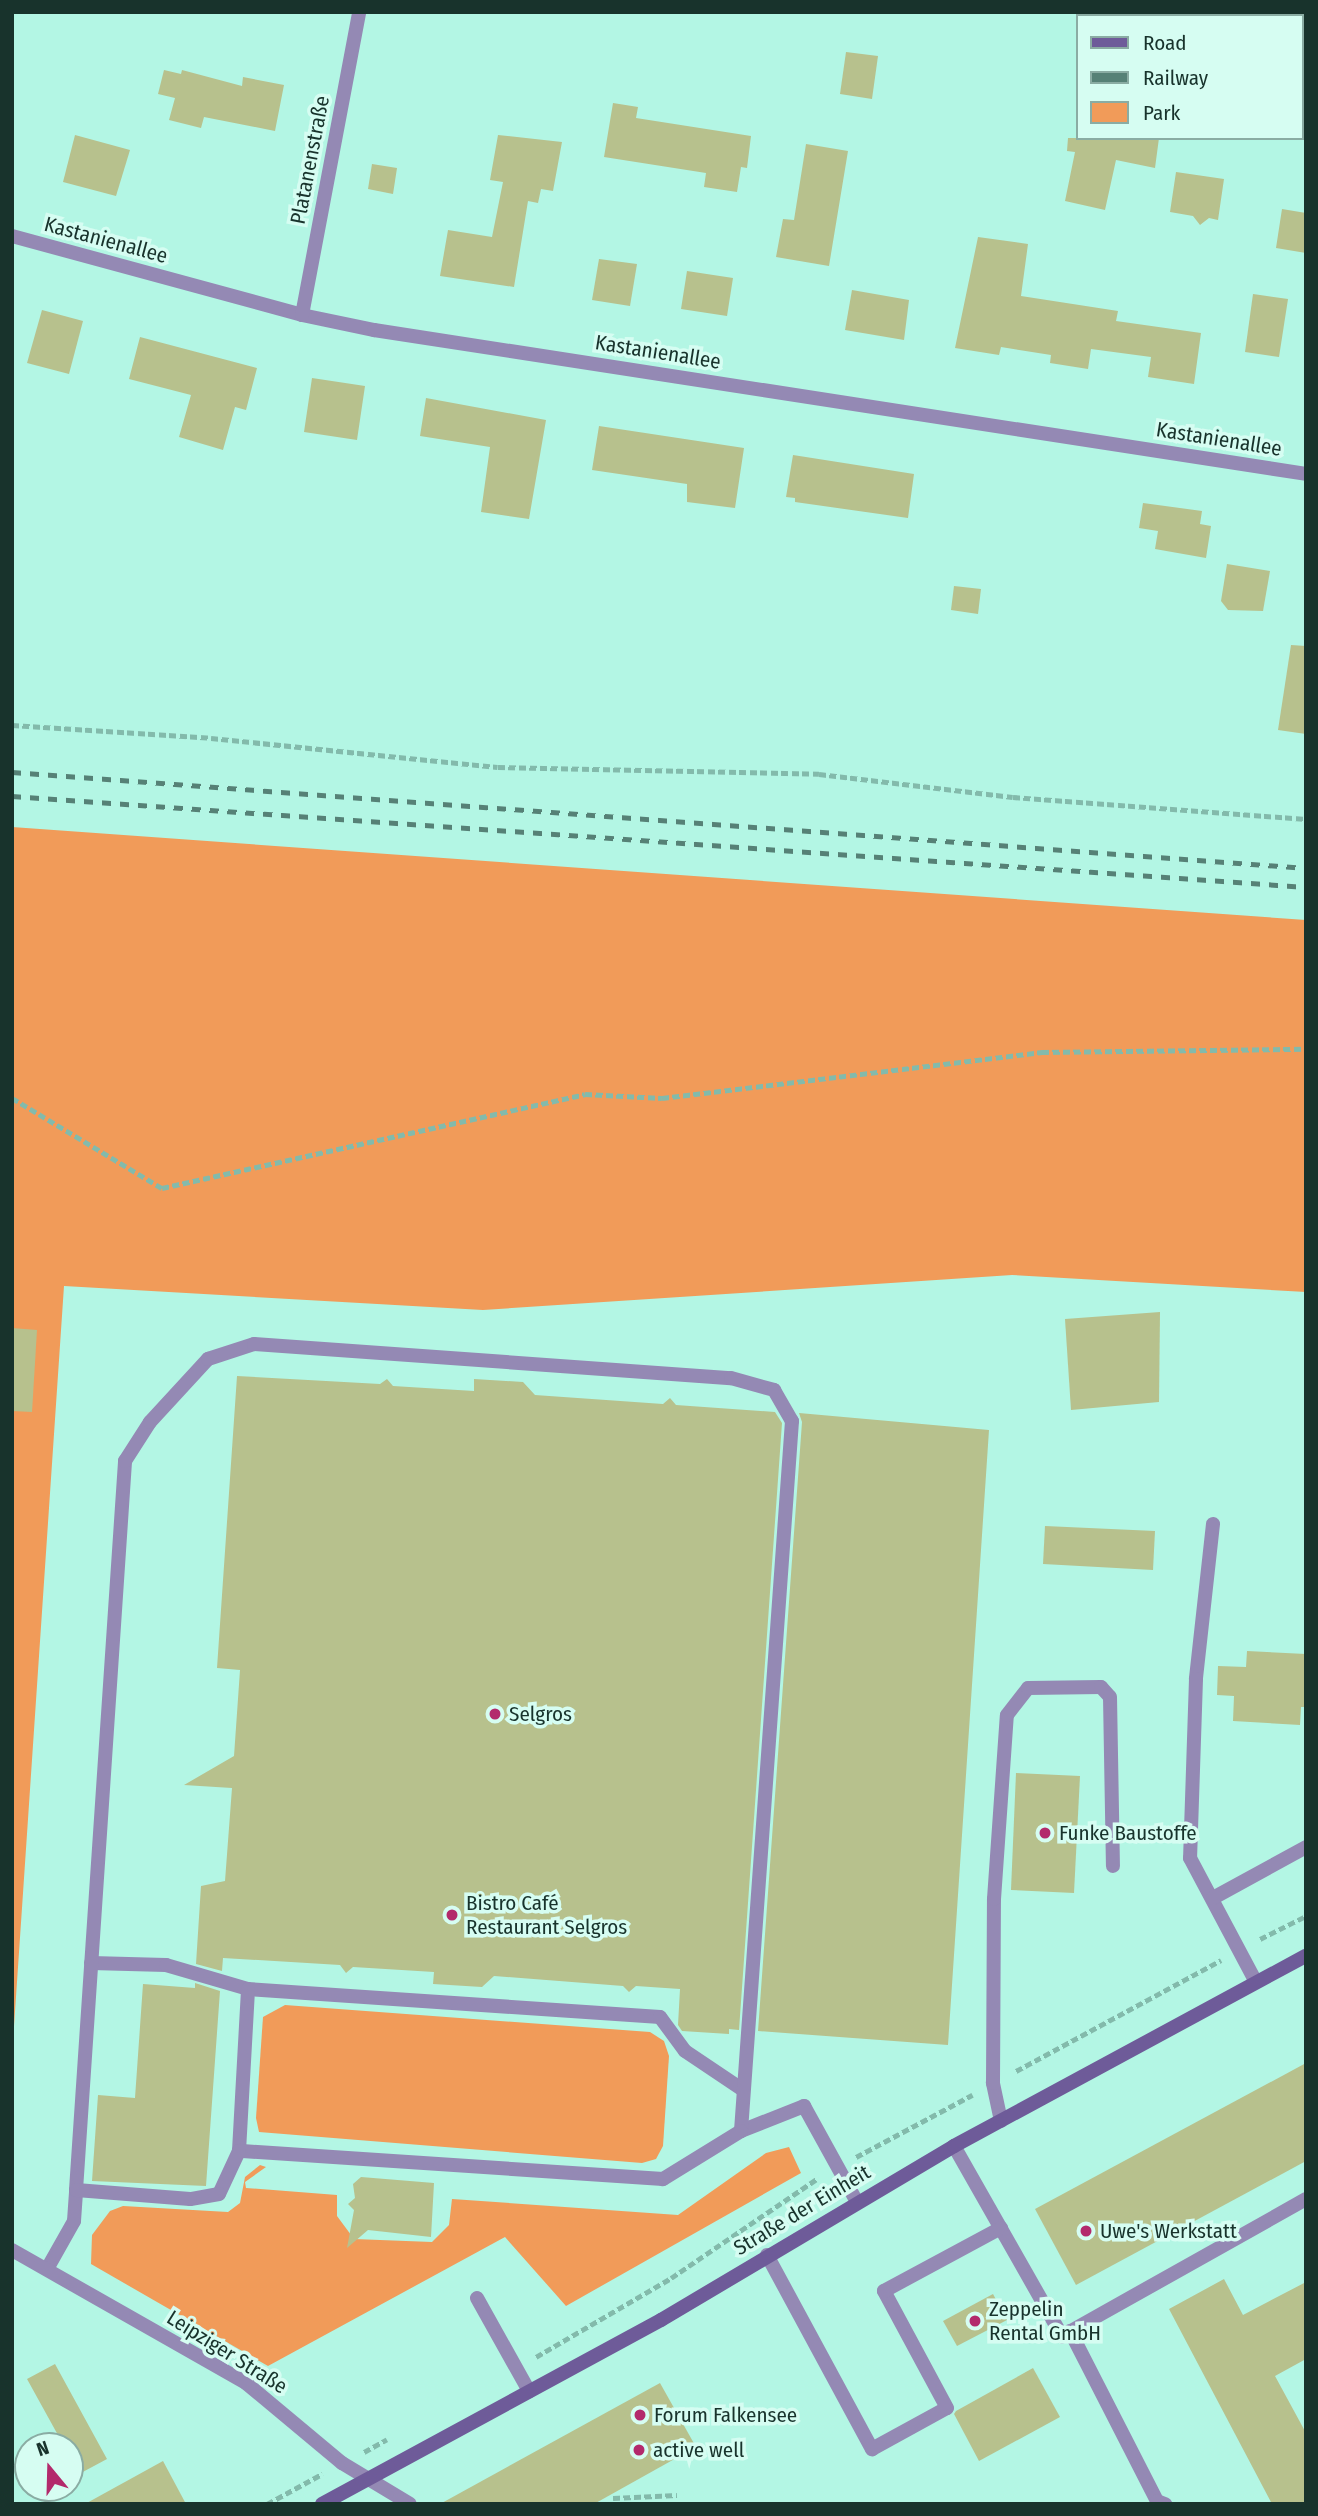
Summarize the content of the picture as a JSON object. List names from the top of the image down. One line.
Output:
{"streets":{"street":["Platanenstraße","Kastanienallee","Straße der Einheit","Leipziger Straße"]},"crossings":[["Platanenstraße","Kastanienallee"],["Straße der Einheit","Leipziger Straße"]],"places":["Selgros","Funke Baustoffe","Bistro Café Restaurant Selgros","Uwe's Werkstatt","Zeppelin Rental GmbH","Forum Falkensee","active well"],"legend":["Road","Railway","Park"],"north":"top"}
